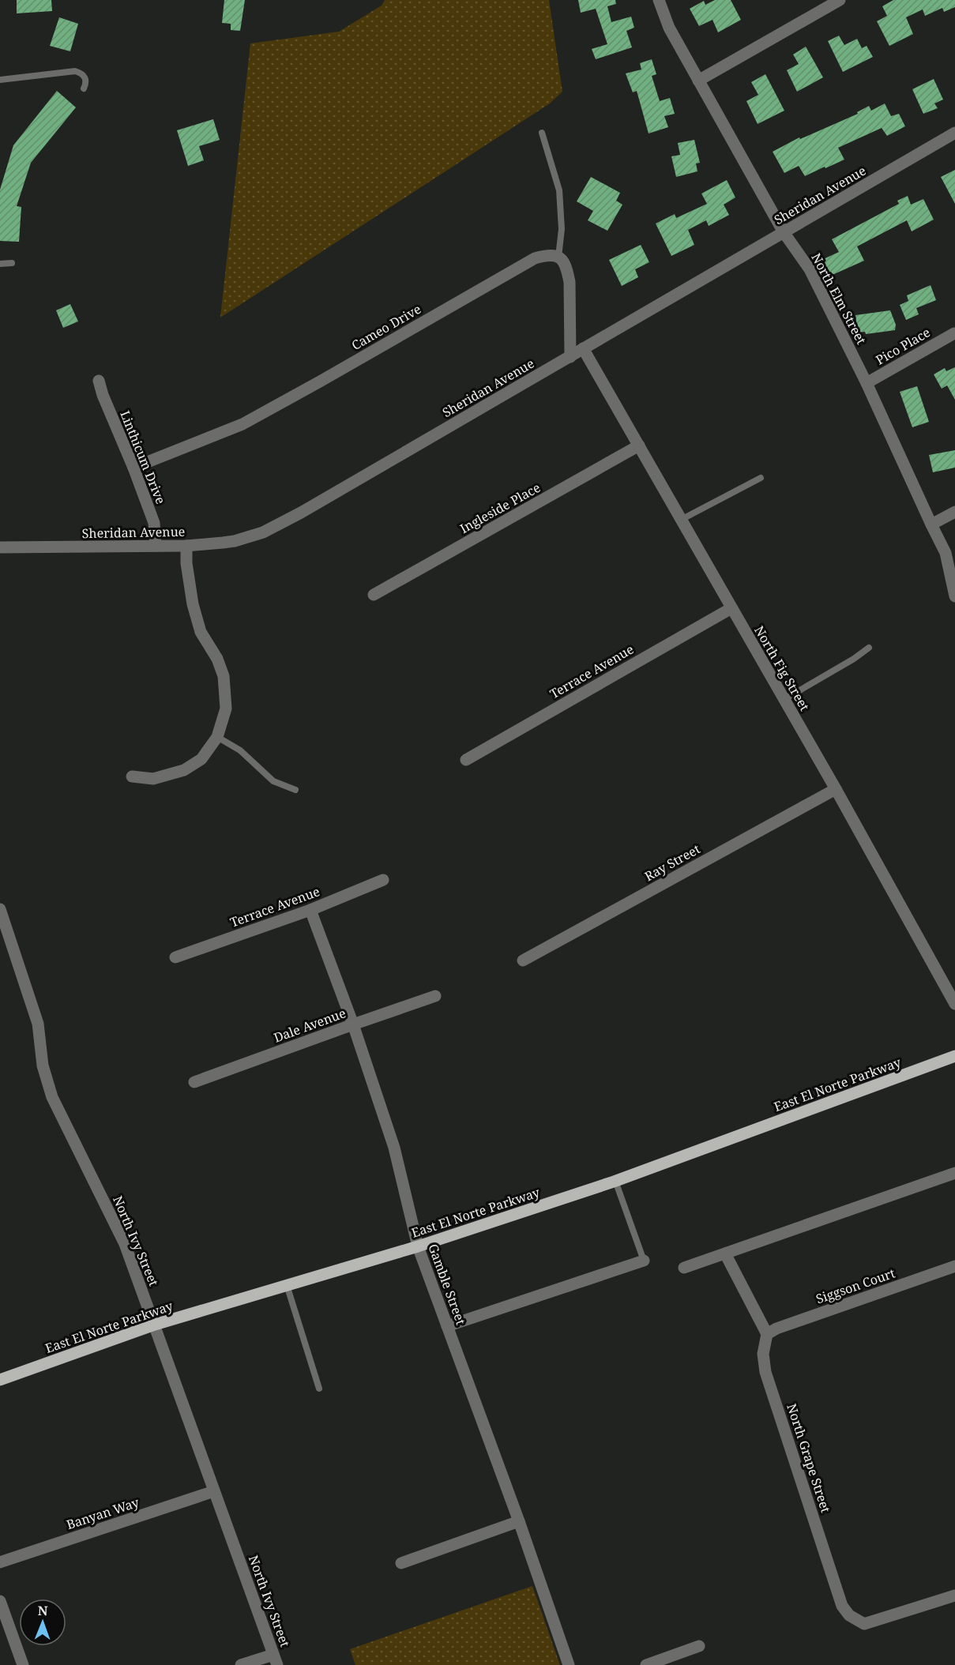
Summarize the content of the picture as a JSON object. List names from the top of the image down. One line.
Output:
{"streets":{"main road":["East El Norte Parkway"],"street":["Sheridan Avenue","North Elm Street","Cameo Drive","Pico Place","Linthicum Drive","Ingleside Place","North Fig Street","Terrace Avenue","Ray Street","Dale Avenue","North Ivy Street","Gamble Street","Siggson Court","North Grape Street","Banyan Way"]},"crossings":[["Sheridan Avenue","North Elm Street"],["Sheridan Avenue","Linthicum Drive"],["Sheridan Avenue","North Fig Street"],["North Elm Street","Pico Place"],["Cameo Drive","Linthicum Drive"],["Ingleside Place","North Fig Street"],["North Fig Street","Terrace Avenue"],["North Fig Street","Ray Street"],["Terrace Avenue","Gamble Street"],["Dale Avenue","Gamble Street"],["East El Norte Parkway","North Ivy Street"],["East El Norte Parkway","Gamble Street"],["North Ivy Street","Banyan Way"],["Siggson Court","North Grape Street"]],"north":"top"}
